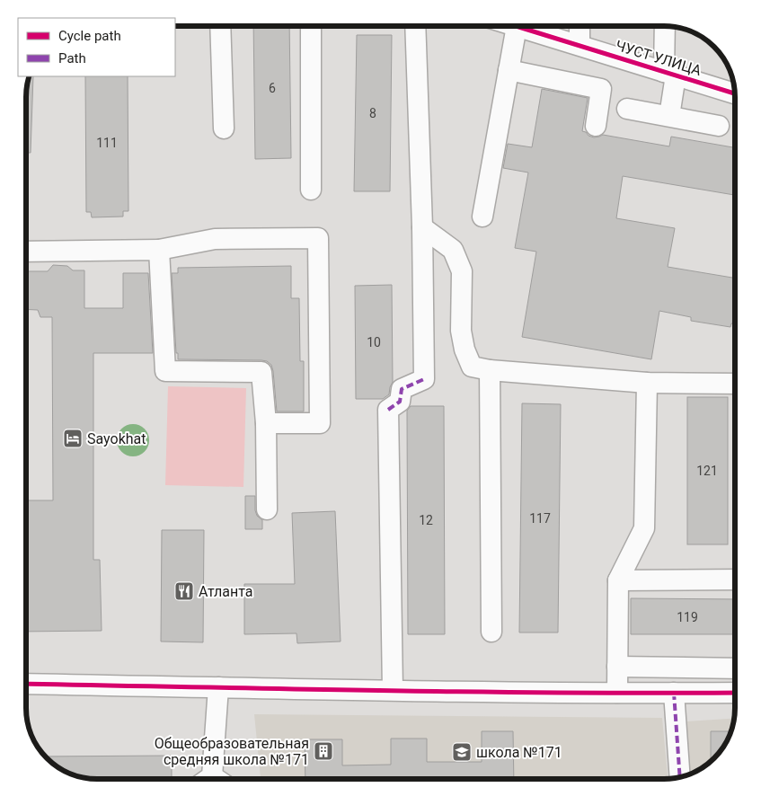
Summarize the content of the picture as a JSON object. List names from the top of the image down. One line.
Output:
{"streets":{"street":["ЧУСТ УЛИЦА"]},"places":{"hotel":["Sayokhat"],"restaurant":["Атланта"],"building":["Общеобразовательная средняя школа №171"],"school or university":["школа №171"]},"house_numbers":["6","8","111","10","121","117","12","119"],"legend":["Cycle path","Path"]}
